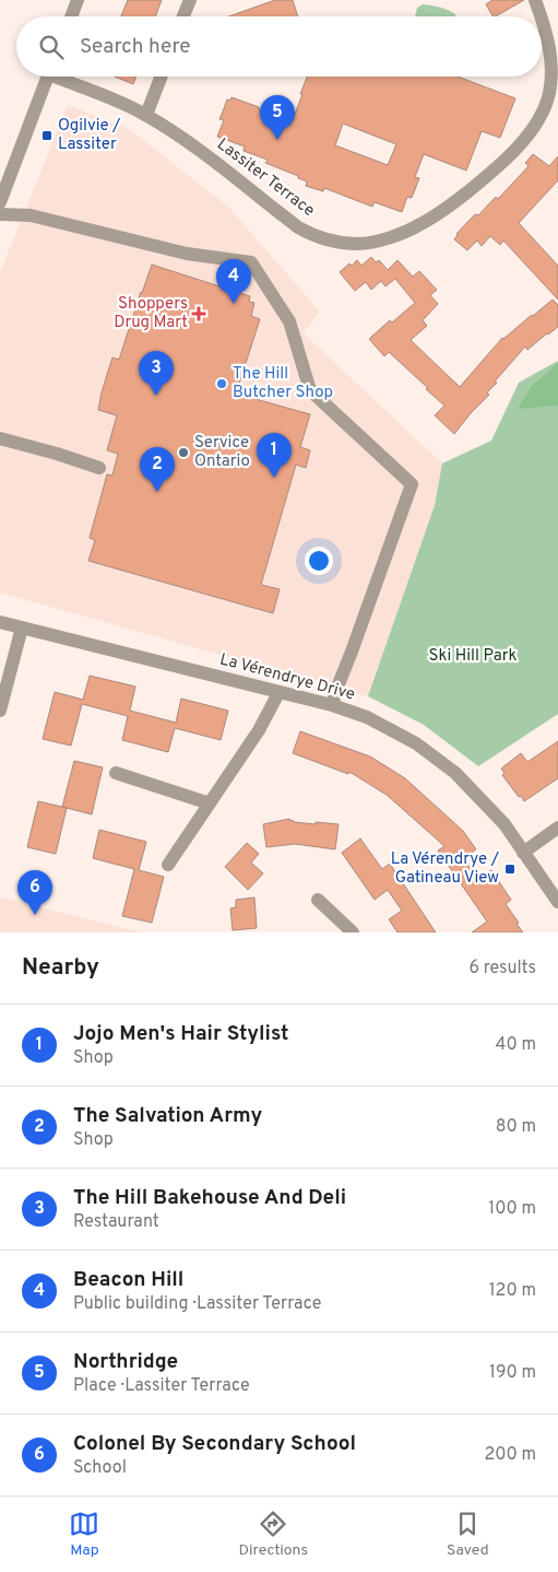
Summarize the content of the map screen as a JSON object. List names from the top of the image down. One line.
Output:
{"streets":{"street":["Lassiter Terrace","La Vérendrye Drive"]},"parks":["Ski Hill Park"],"places":{"transit":["Ogilvie / Lassiter","La Vérendrye / Gatineau View"],"health":["Shoppers Drug Mart"],"other":["The Hill Butcher Shop","Service Ontario"]},"page":{"search":"Search here","pins":["5","4","3","1","2","6"],"heading":["Nearby","6 results"],"list":[{"mark":"1","name":"Jojo Men's Hair Stylist","note":"Shop","value":"40 m"},{"mark":"2","name":"The Salvation Army","note":"Shop","value":"80 m"},{"mark":"3","name":"The Hill Bakehouse And Deli","note":"Restaurant","value":"100 m"},{"mark":"4","name":"Beacon Hill","note":"Public building · Lassiter Terrace","value":"120 m"},{"mark":"5","name":"Northridge","note":"Place · Lassiter Terrace","value":"190 m"},{"mark":"6","name":"Colonel By Secondary School","note":"School","value":"200 m"}],"nav":["Map","Directions","Saved"]}}
